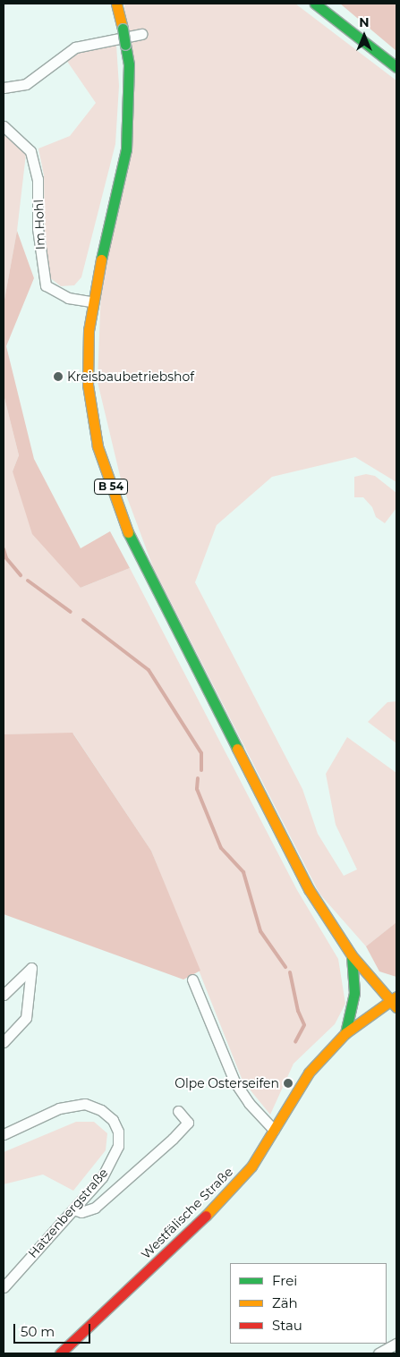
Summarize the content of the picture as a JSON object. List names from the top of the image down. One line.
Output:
{"streets":{"main road":["B 54","Westfälische Straße"],"street":["Im Hohl","Hatzenbergstraße"]},"crossings":[["Im Hohl","B 54"],["B 54","Westfälische Straße"]],"places":["Kreisbaubetriebshof","Olpe Osterseifen"],"legend":["Frei","Zäh","Stau"],"scale_bar":"50 m","north":"top"}
